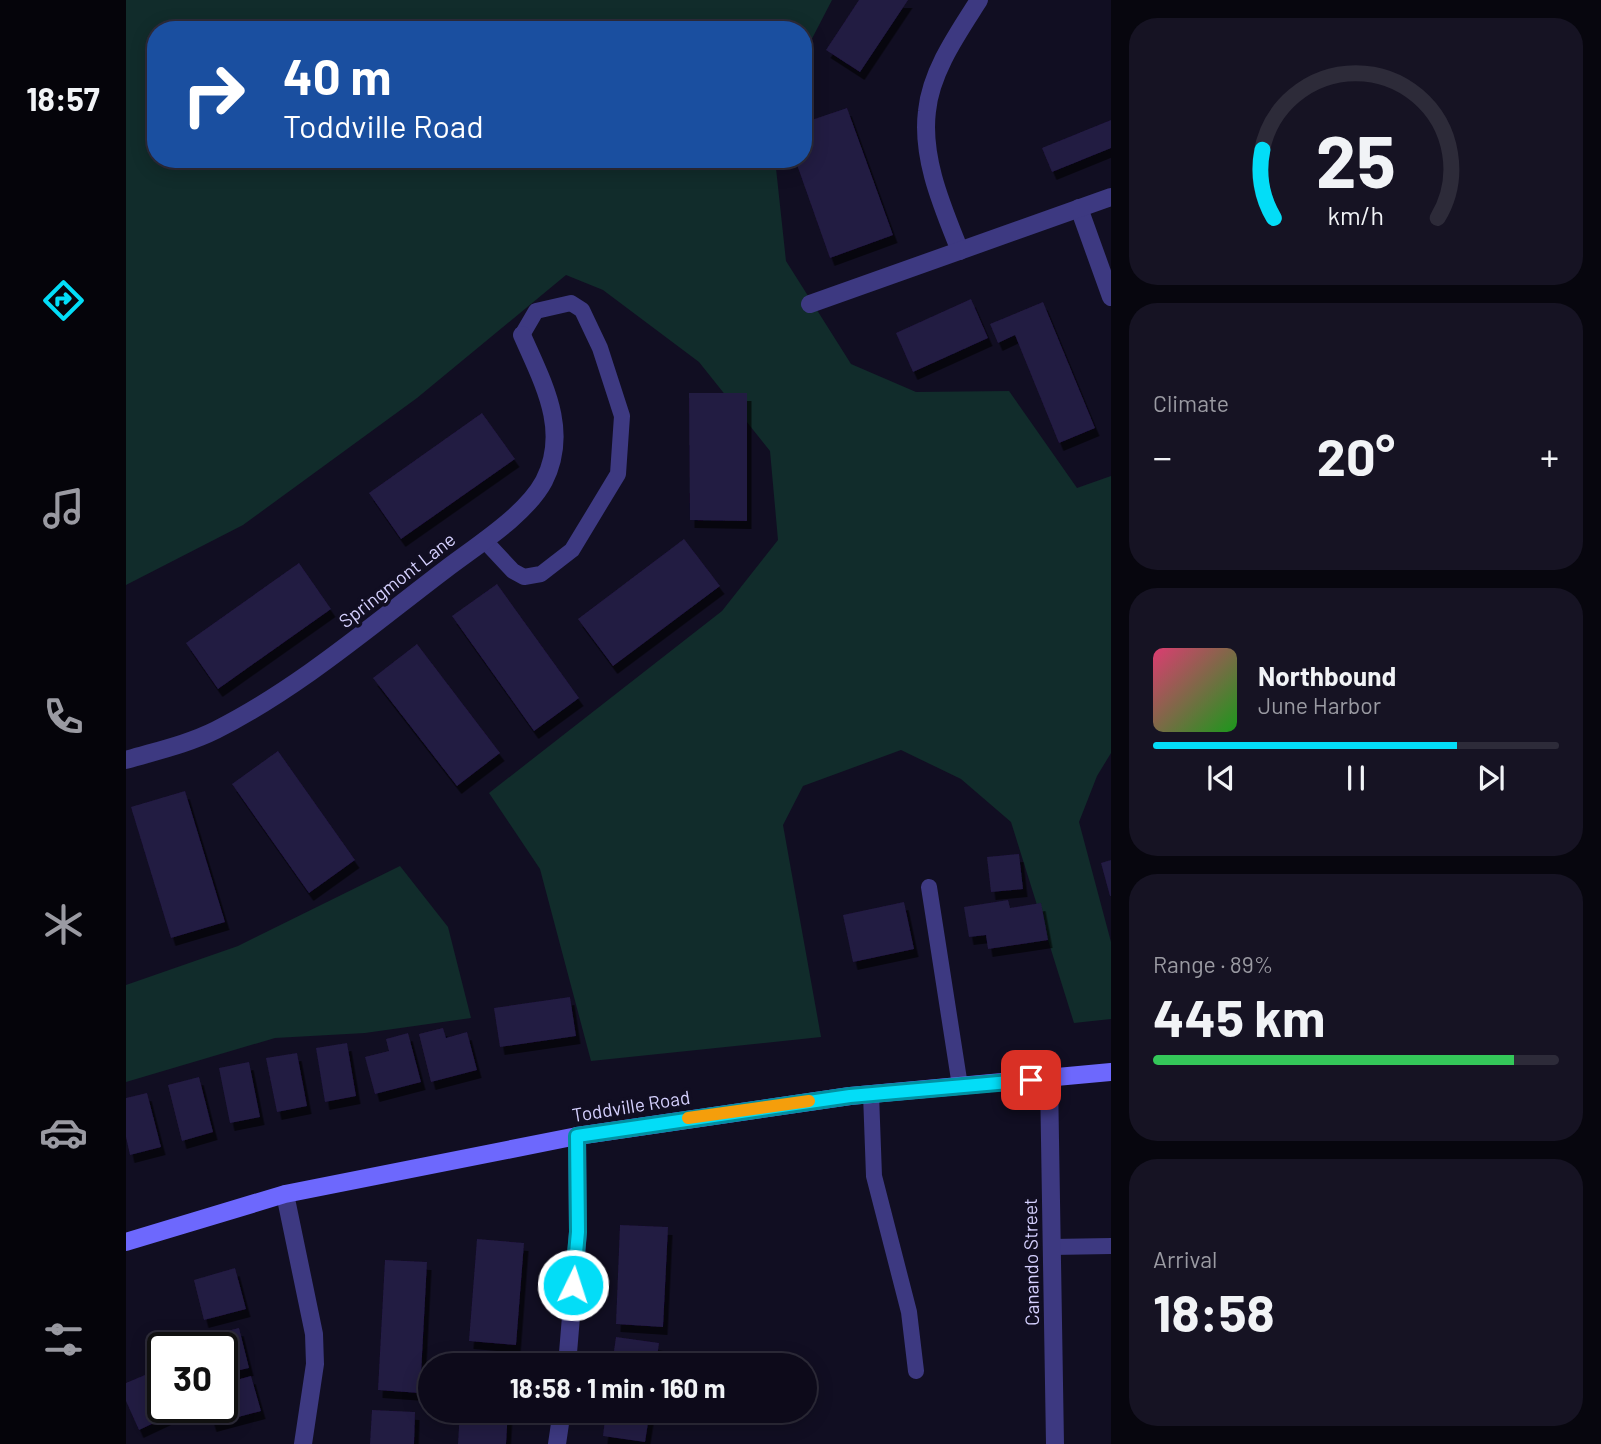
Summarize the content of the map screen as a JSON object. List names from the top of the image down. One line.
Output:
{"streets":{"street":["Springmont Lane","Toddville Road","Canando Street"]},"crossings":[["Toddville Road","Canando Street"]],"page":{"tabs":"18:57","turn":["40 m","Toddville Road"],"tile":["Climate",["Range · 89%","445 km"],["Arrival","18:58"]],"heat":["−","20°","+"],"song":["Northbound","June Harbor"],"limit":"30","trip":"18:58 · 1 min · 160 m","gauge":["25","km/h"]}}
